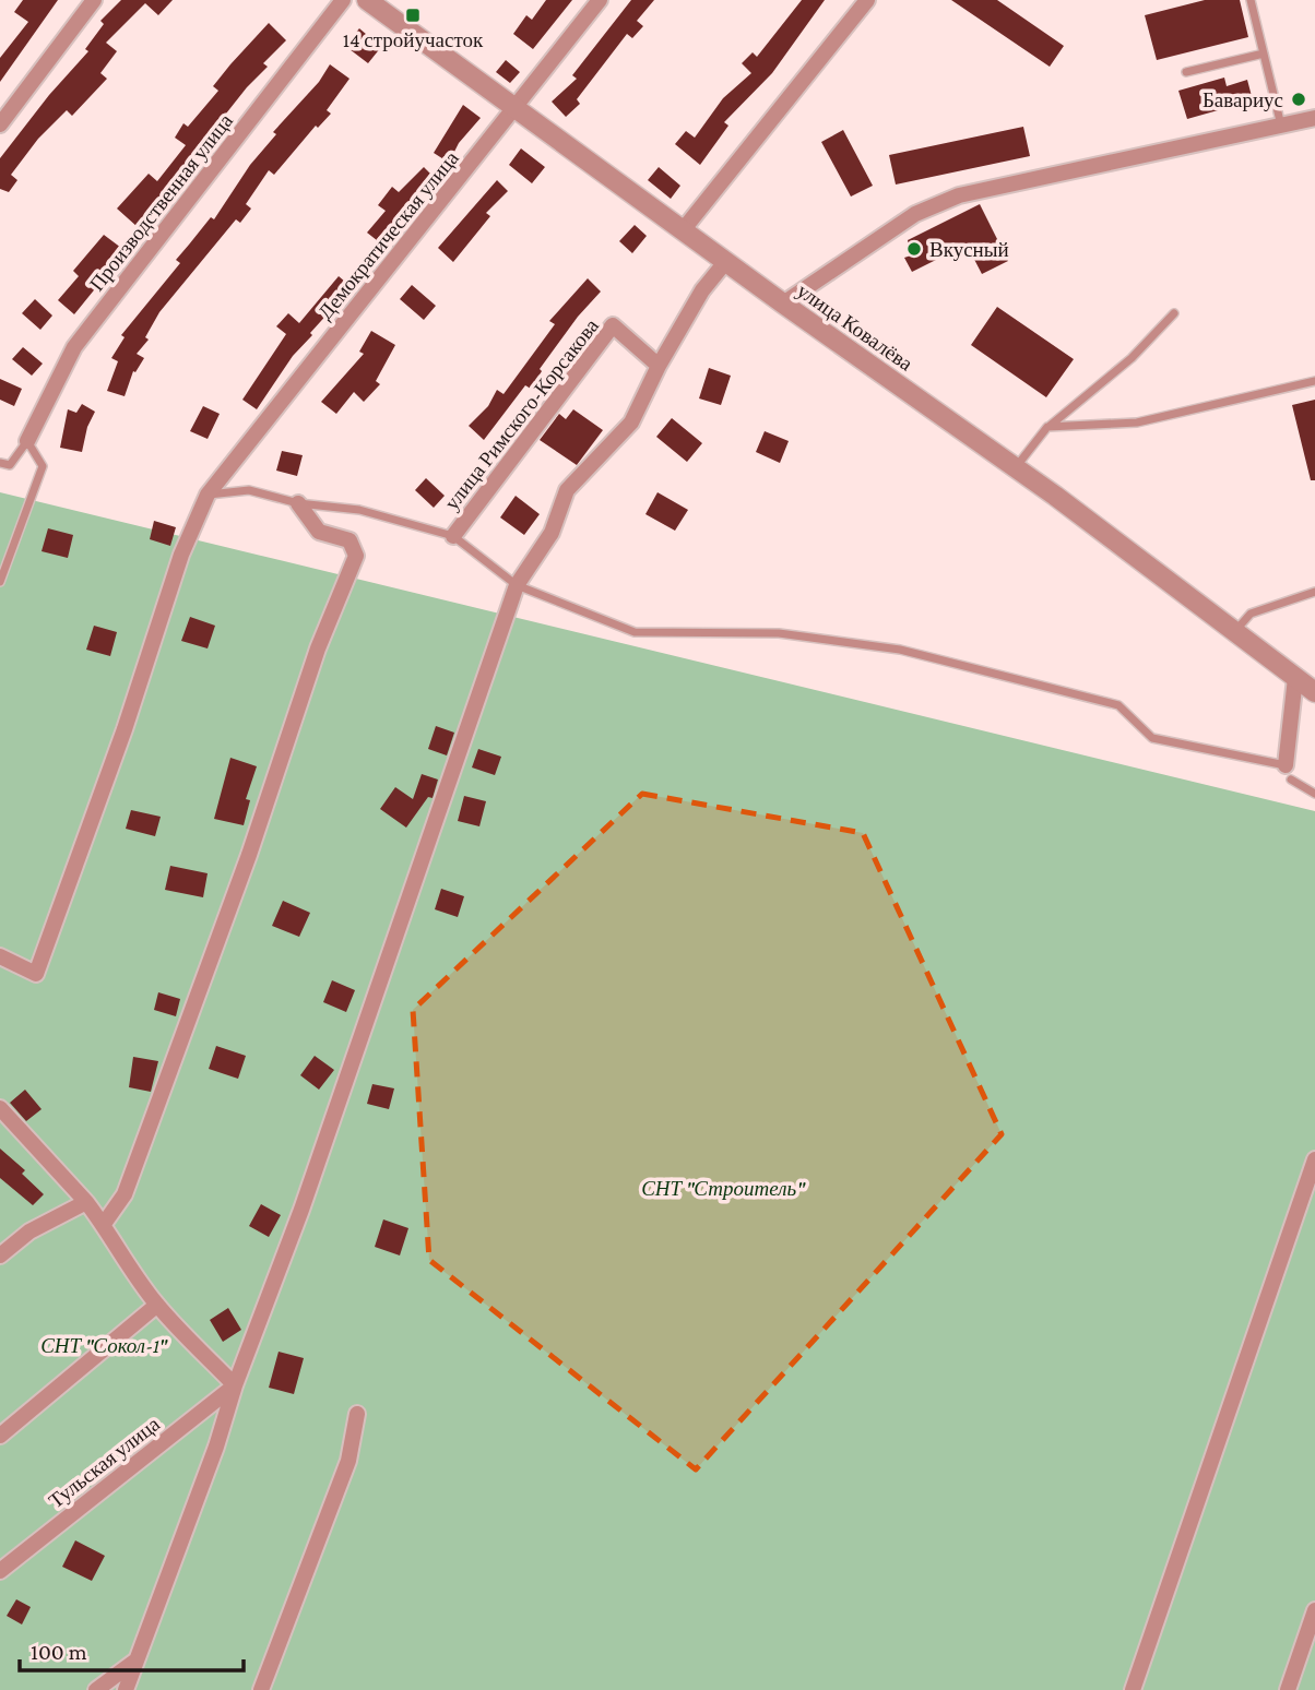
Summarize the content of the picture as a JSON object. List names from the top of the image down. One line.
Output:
{"streets":{"street":["Производственная улица","Демократическая улица","улица Ковалёва","улица Римского-Корсакова","Тульская улица"]},"crossings":[["Демократическая улица","улица Ковалёва"]],"parks":["СНТ \"Строитель\"","СНТ \"Сокол-1\""],"places":{"transit":["14 стройучасток"],"other":["Бавариус","Вкусный"]},"scale_bar":"100 m"}
